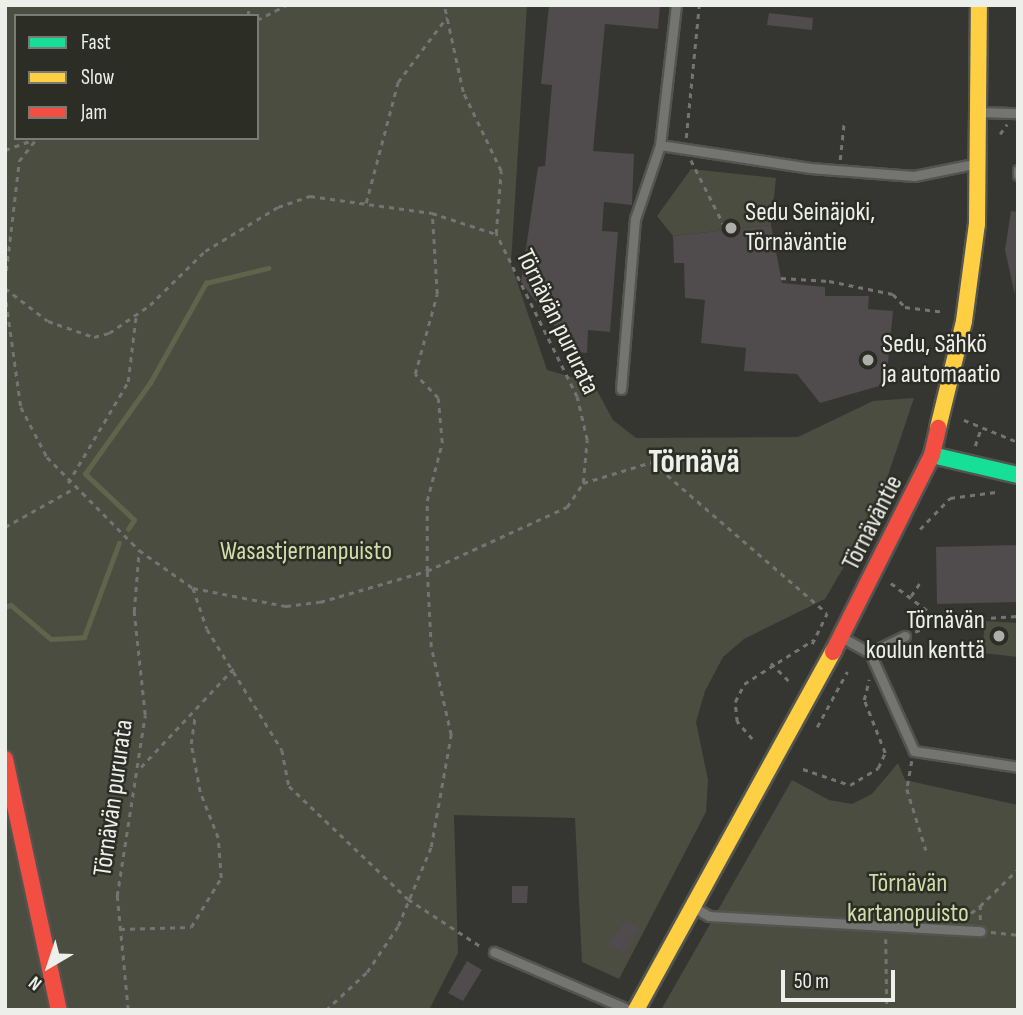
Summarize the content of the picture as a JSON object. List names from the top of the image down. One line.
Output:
{"streets":{"main road":["Törnäväntie"],"path":["Törnävän pururata"]},"districts":["Törnävä"],"parks":["Wasastjernanpuisto","Törnävän kartanopuisto"],"places":["Sedu Seinäjoki, Törnäväntie","Sedu, Sähkö ja automaatio","Törnävän koulun kenttä"],"legend":["Fast","Slow","Jam"],"scale_bar":"50 m","north":"bottom left"}
